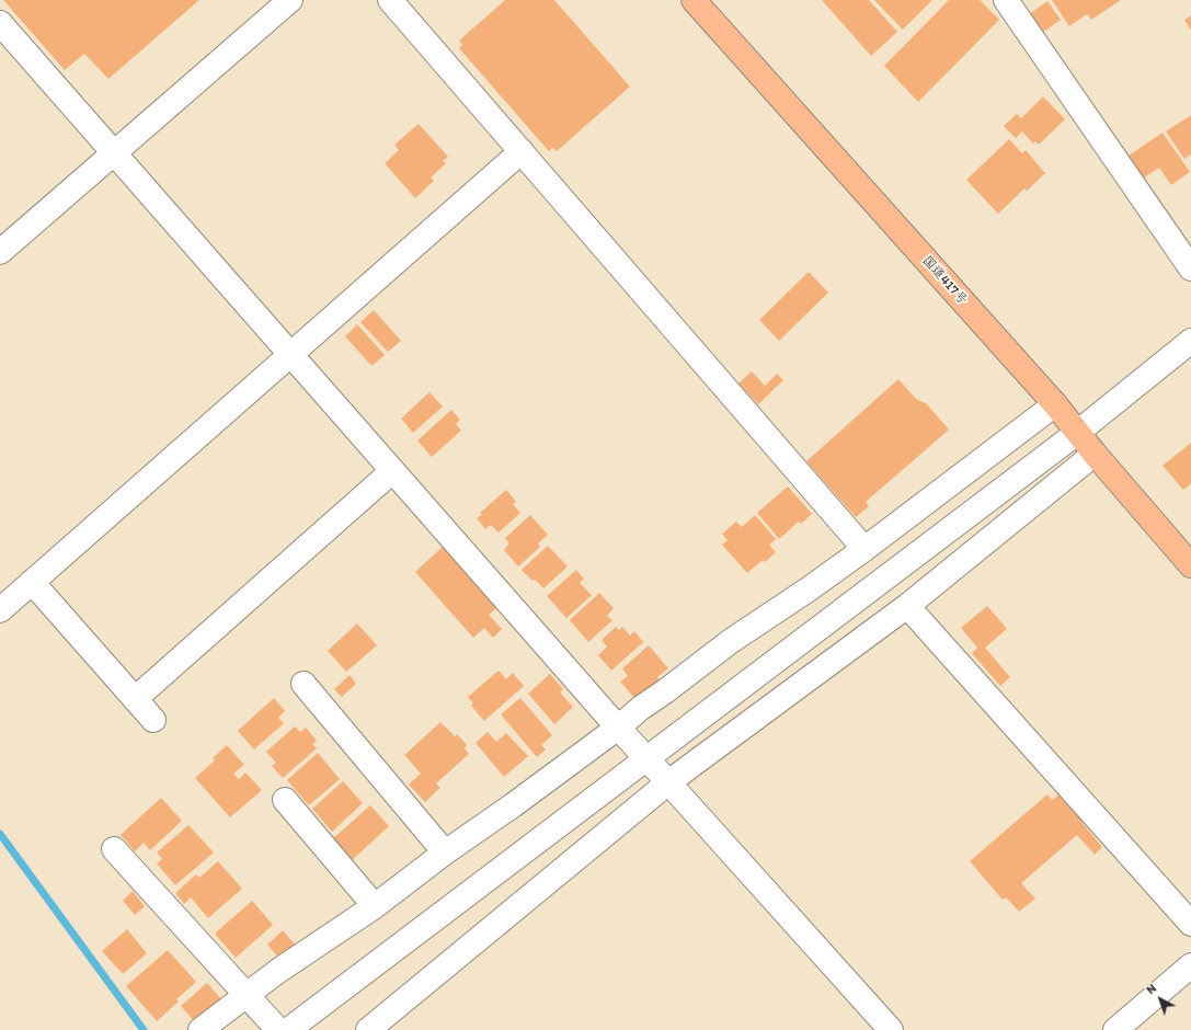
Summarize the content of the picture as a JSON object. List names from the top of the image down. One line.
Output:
{"streets":{"highway":["国道417号"]},"north":"top left"}
